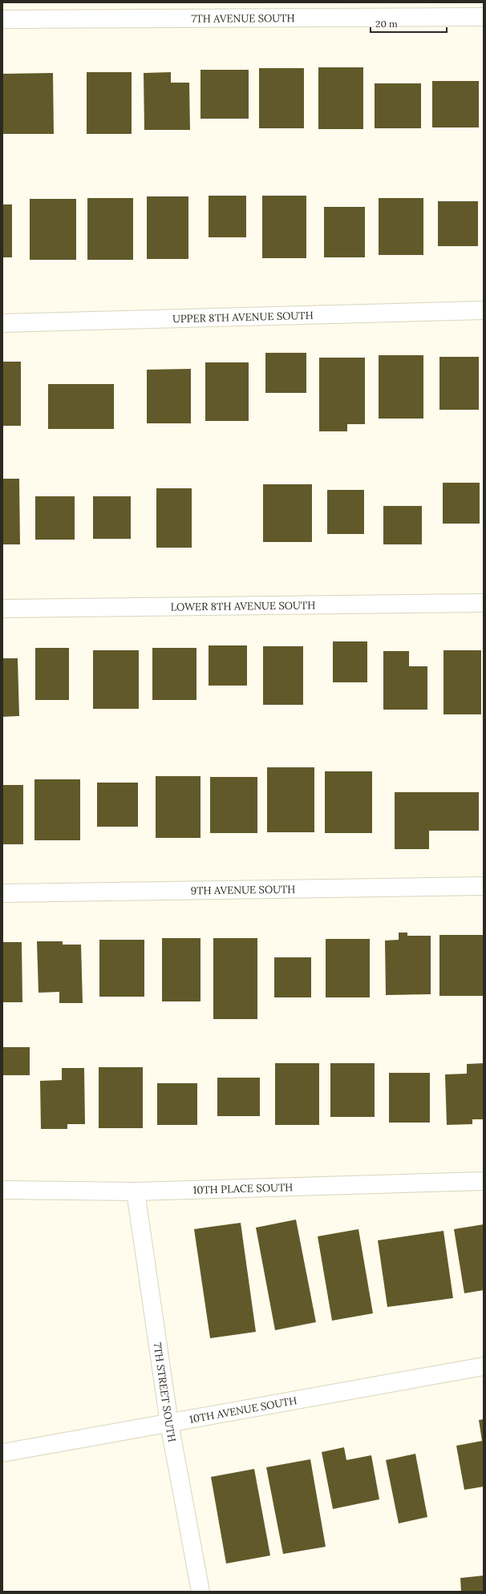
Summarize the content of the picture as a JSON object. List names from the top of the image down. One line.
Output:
{"streets":{"street":["7TH AVENUE SOUTH","UPPER 8TH AVENUE SOUTH","LOWER 8TH AVENUE SOUTH","9TH AVENUE SOUTH","10TH PLACE SOUTH","7TH STREET SOUTH","10TH AVENUE SOUTH"]},"crossings":[["10TH PLACE SOUTH","7TH STREET SOUTH"],["7TH STREET SOUTH","10TH AVENUE SOUTH"]],"scale_bar":"20 m"}
